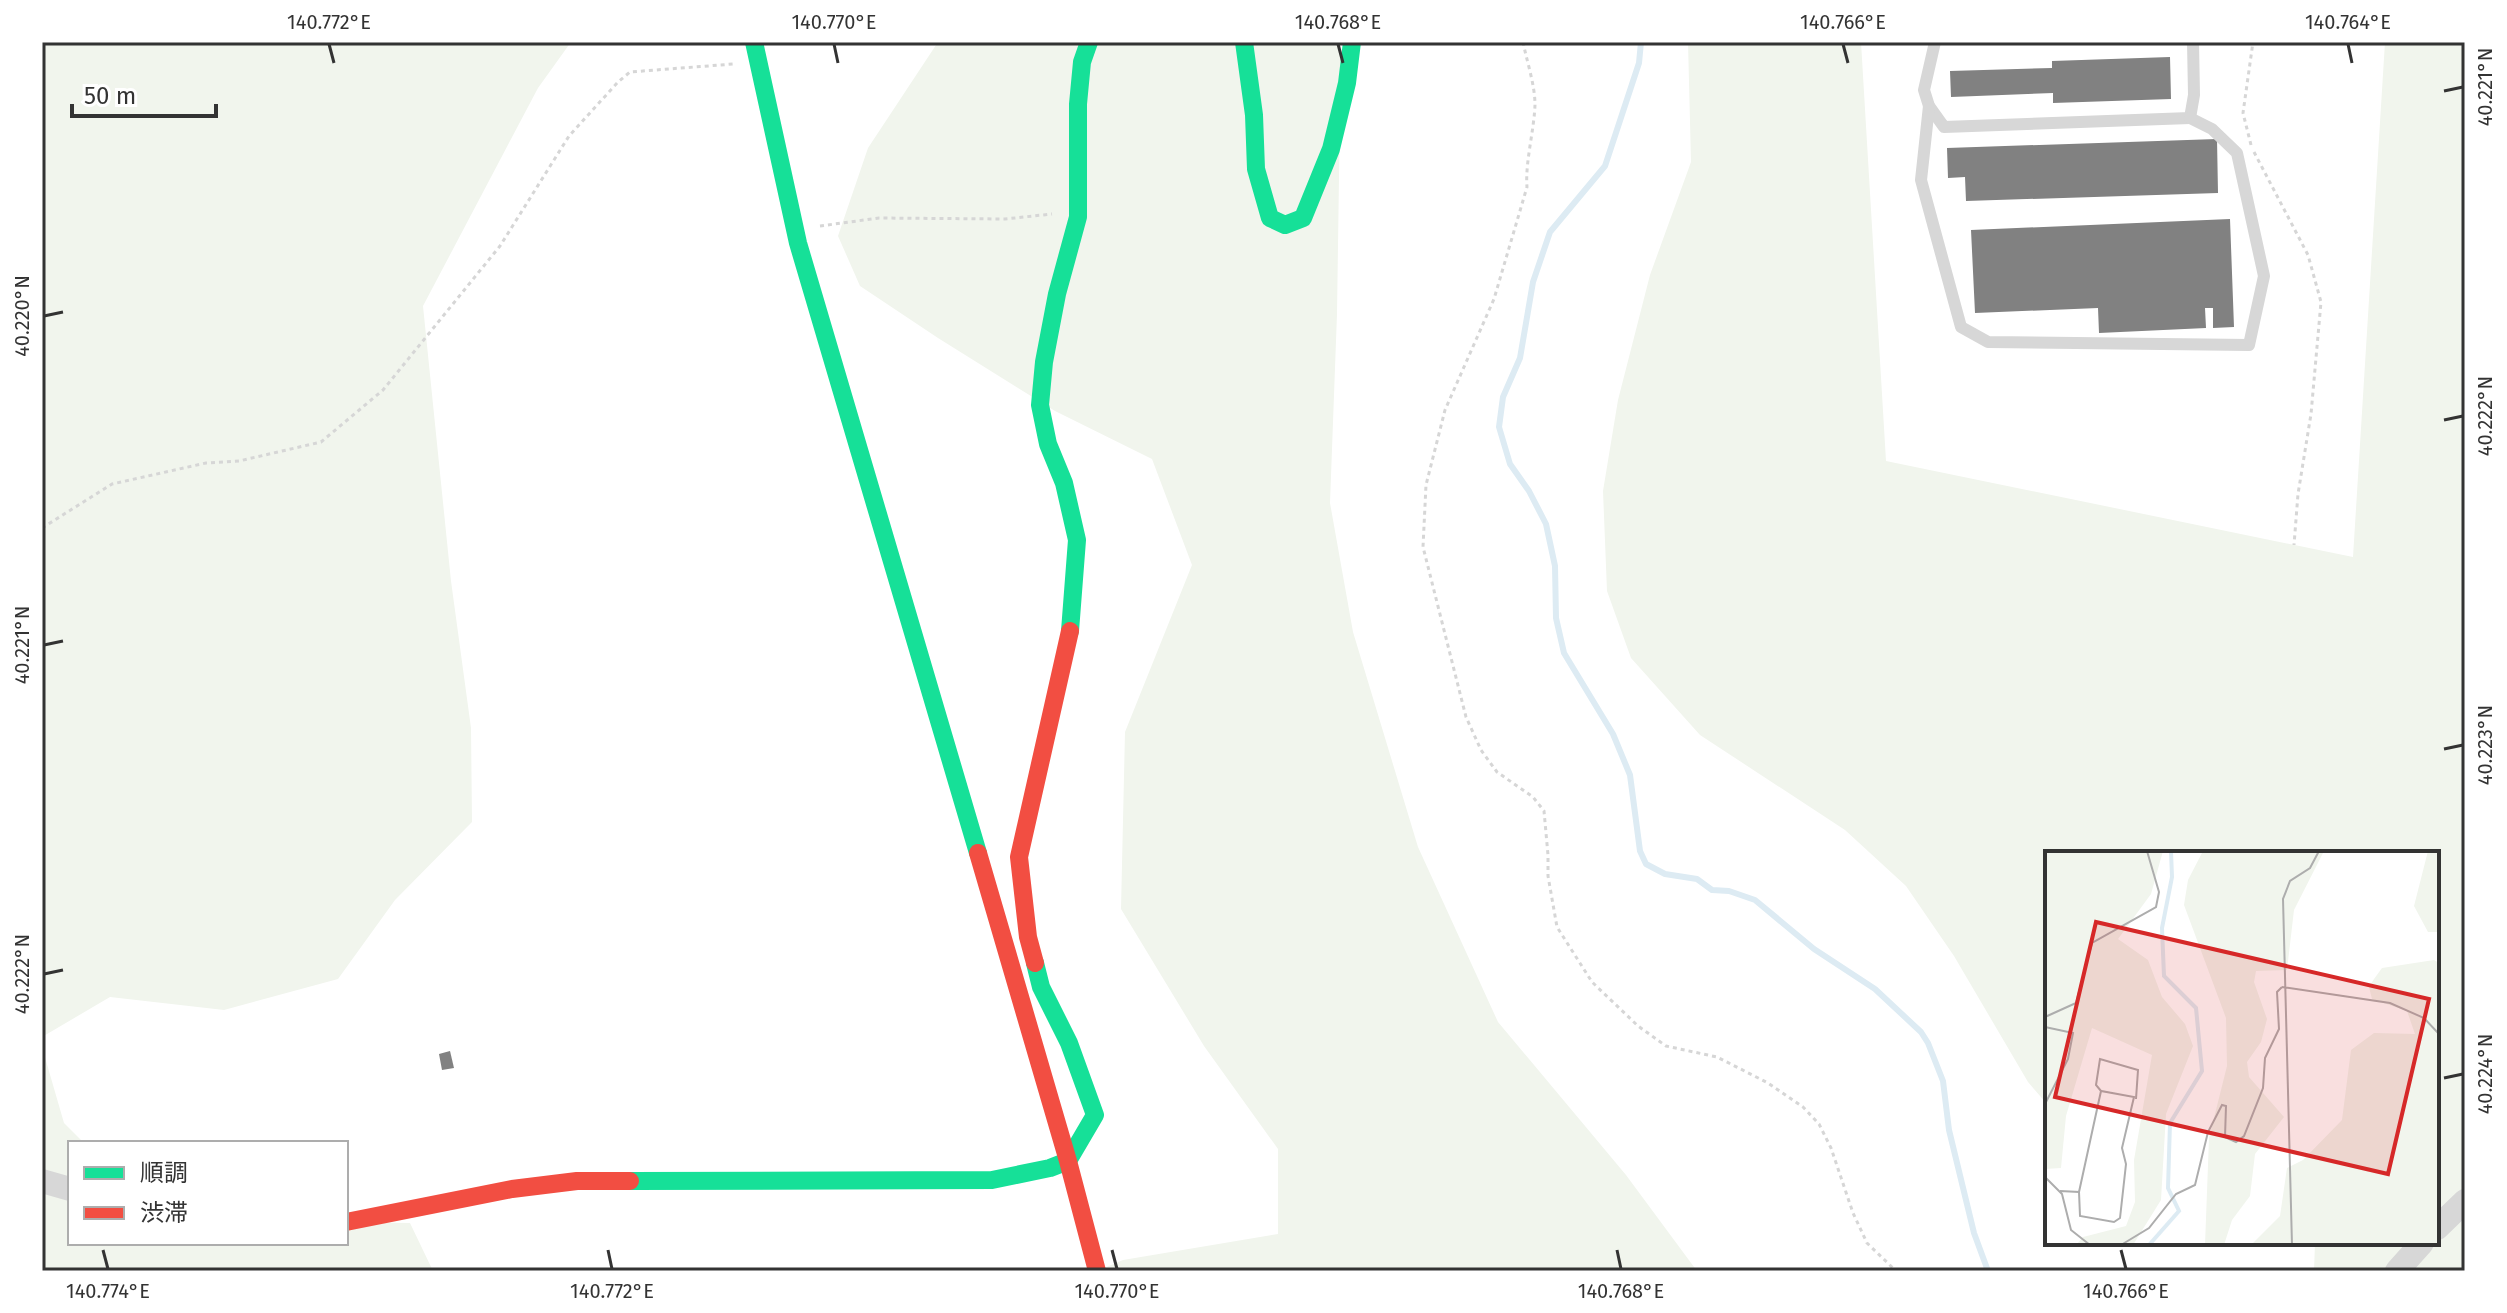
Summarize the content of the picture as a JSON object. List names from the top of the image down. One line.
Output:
{"legend":["順調","渋滞"],"scale_bar":"50 m","coordinates":["140.772°E","140.770°E","140.768°E","140.766°E","140.764°E","40.221°N","40.220°N","40.222°N","40.223°N","40.224°N","140.774°E"]}
